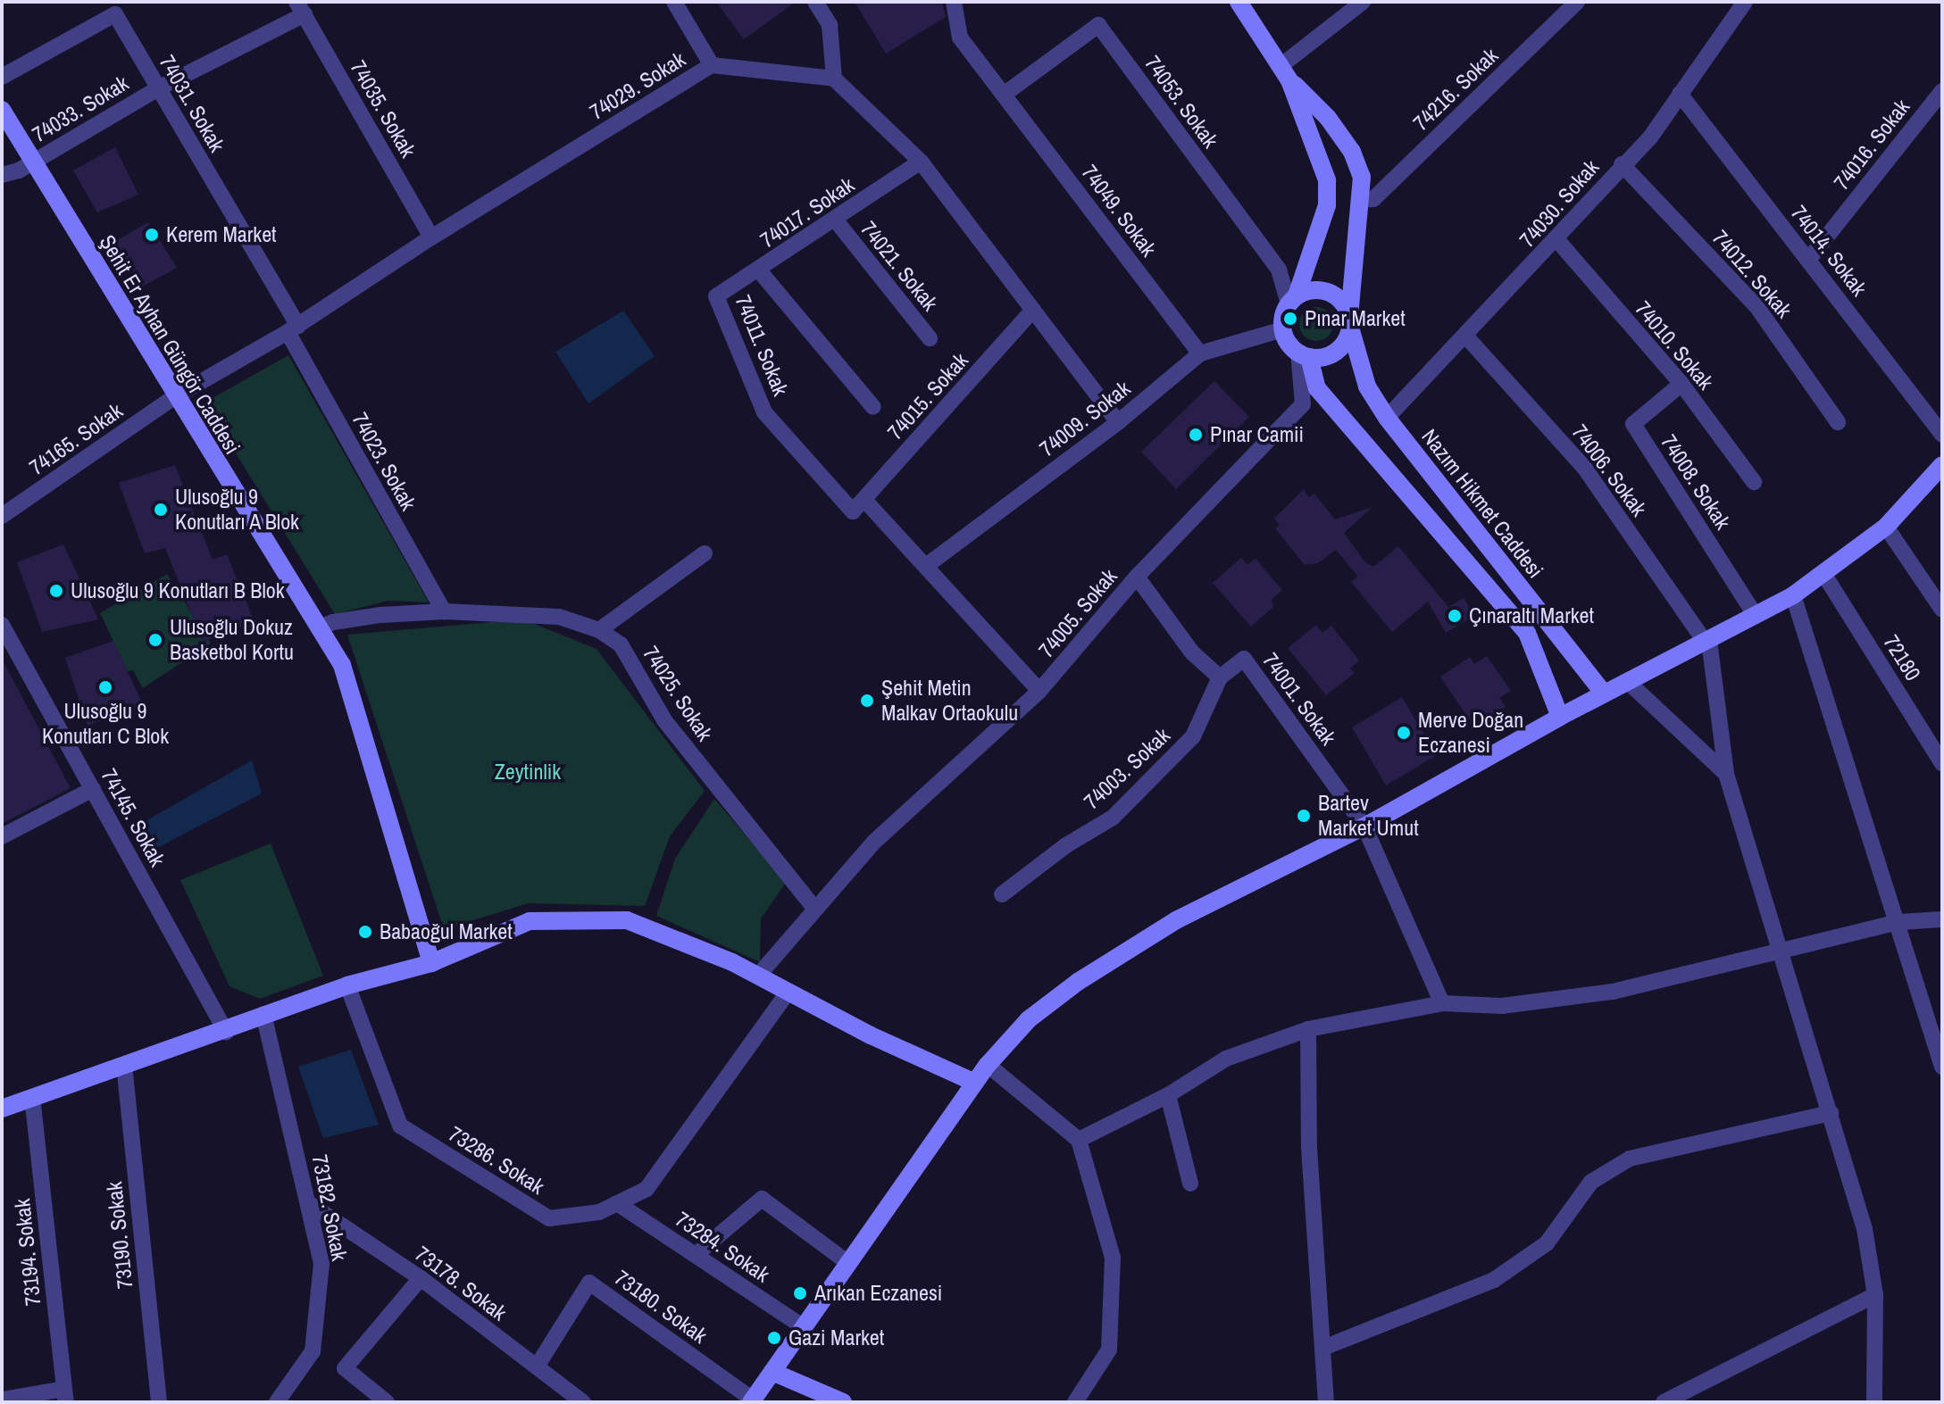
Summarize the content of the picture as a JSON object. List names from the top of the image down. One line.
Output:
{"streets":{"main road":["Şehit Er Ayhan Güngör Caddesi","Nazım Hikmet Caddesi"],"street":["74029. Sokak","74216. Sokak","74053. Sokak","74031. Sokak","74033. Sokak","74035. Sokak","74016. Sokak","74030. Sokak","74049. Sokak","74017. Sokak","74014. Sokak","74021. Sokak","74012. Sokak","74011. Sokak","74010. Sokak","74015. Sokak","74009. Sokak","74165. Sokak","74023. Sokak","74006. Sokak","74008. Sokak","74005. Sokak","72180","74025. Sokak","74001. Sokak","74003. Sokak","74145. Sokak","73286. Sokak","73182. Sokak","73190. Sokak","73284. Sokak","73194. Sokak","73178. Sokak","73180. Sokak"]},"crossings":[["74029. Sokak","74031. Sokak"],["74029. Sokak","74035. Sokak"],["74029. Sokak","Şehit Er Ayhan Güngör Caddesi"],["74029. Sokak","74165. Sokak"],["74029. Sokak","74023. Sokak"],["74216. Sokak","Nazım Hikmet Caddesi"],["74053. Sokak","74049. Sokak"],["74053. Sokak","74009. Sokak"],["74053. Sokak","Nazım Hikmet Caddesi"],["74053. Sokak","74005. Sokak"],["74031. Sokak","74033. Sokak"],["74031. Sokak","74023. Sokak"],["74033. Sokak","74035. Sokak"],["74033. Sokak","Şehit Er Ayhan Güngör Caddesi"],["74016. Sokak","74014. Sokak"],["74030. Sokak","74014. Sokak"],["74030. Sokak","74012. Sokak"],["74030. Sokak","74010. Sokak"],["74030. Sokak","74006. Sokak"],["74030. Sokak","Nazım Hikmet Caddesi"],["74049. Sokak","74009. Sokak"],["74017. Sokak","74021. Sokak"],["74017. Sokak","74011. Sokak"],["Şehit Er Ayhan Güngör Caddesi","74165. Sokak"],["Şehit Er Ayhan Güngör Caddesi","74025. Sokak"],["74011. Sokak","74015. Sokak"],["74011. Sokak","74009. Sokak"],["74011. Sokak","74005. Sokak"],["74010. Sokak","74008. Sokak"],["74009. Sokak","Nazım Hikmet Caddesi"],["74009. Sokak","74005. Sokak"],["74023. Sokak","74025. Sokak"],["Nazım Hikmet Caddesi","74005. Sokak"],["74005. Sokak","74025. Sokak"],["74001. Sokak","74003. Sokak"],["73286. Sokak","73284. Sokak"],["73182. Sokak","73178. Sokak"],["73178. Sokak","73180. Sokak"]],"parks":["Zeytinlik"],"places":["Kerem Market","Pınar Market","Pınar Camii","Ulusoğlu 9 Konutları A Blok","Ulusoğlu 9 Konutları B Blok","Çınaraltı Market","Ulusoğlu Dokuz Basketbol Kortu","Ulusoğlu 9 Konutları C Blok","Şehit Metin Malkav Ortaokulu","Merve Doğan Eczanesi","Bartev Market Umut","Babaoğul Market","Arıkan Eczanesi","Gazi Market"]}
